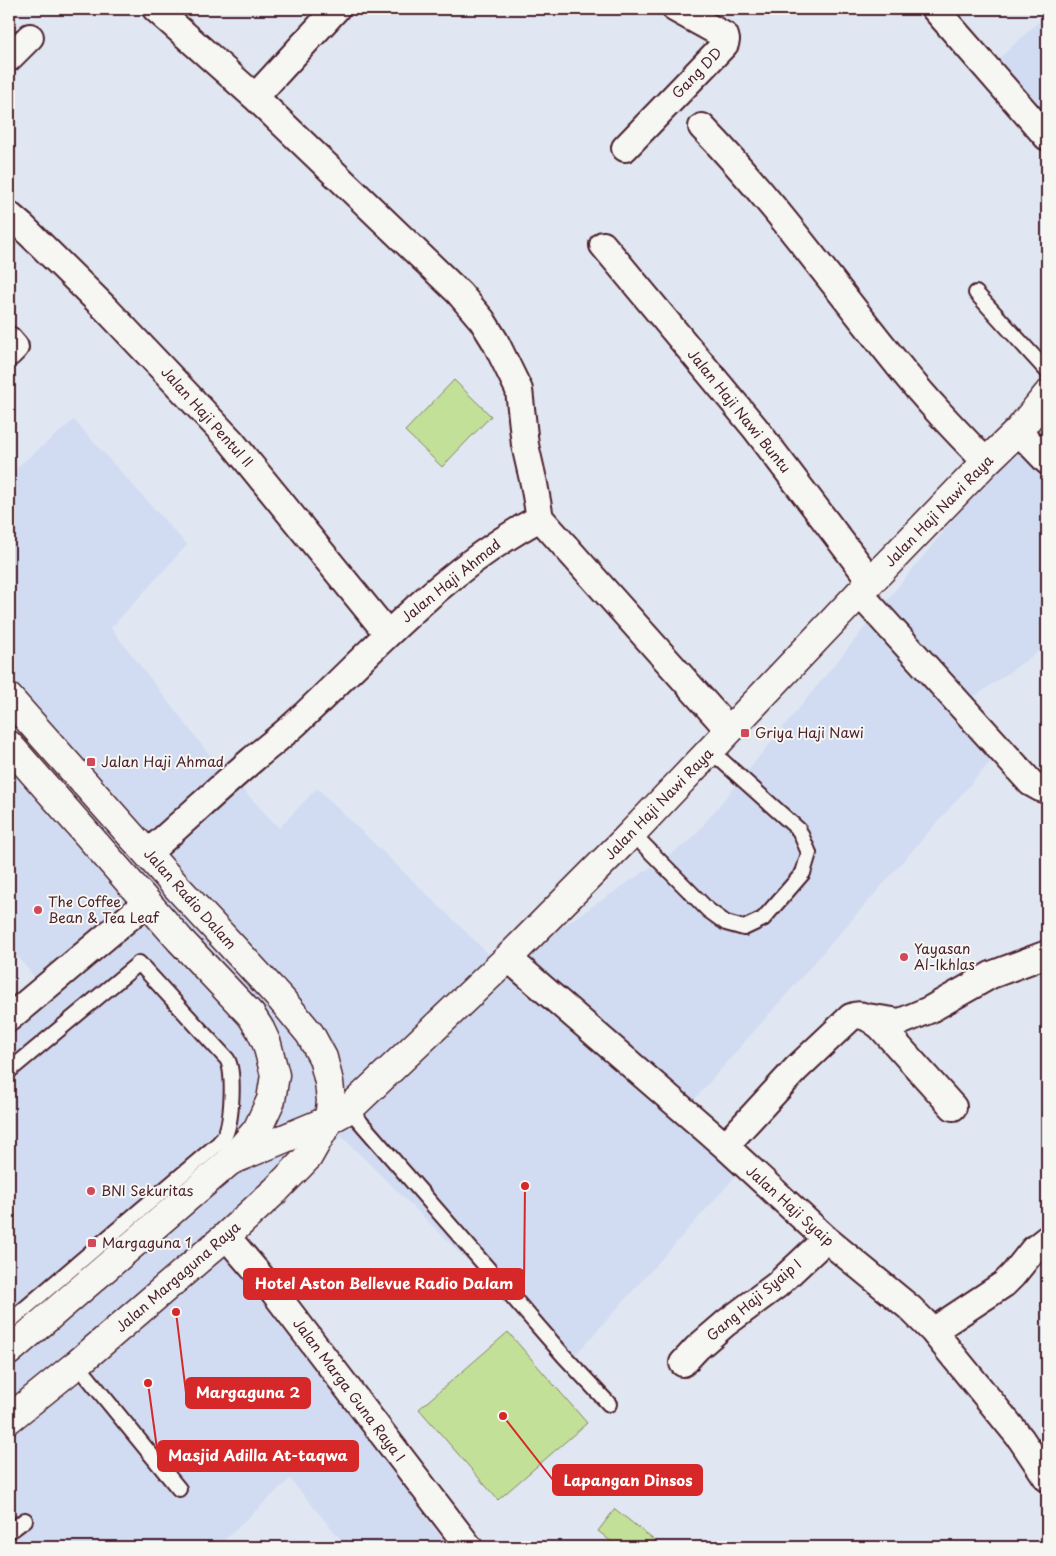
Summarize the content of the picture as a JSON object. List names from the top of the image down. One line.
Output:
{"streets":{"main road":["Jalan Haji Nawi Raya","Jalan Radio Dalam","Jalan Margaguna Raya"],"street":["Gang DD","Jalan Haji Nawi Buntu","Jalan Haji Pentul II","Jalan Haji Ahmad","Jalan Haji Syaip","Gang Haji Syaip I","Jalan Marga Guna Raya I"]},"crossings":[["Jalan Haji Nawi Buntu","Jalan Haji Nawi Raya"],["Jalan Haji Pentul II","Jalan Haji Ahmad"],["Jalan Haji Nawi Raya","Jalan Radio Dalam"],["Jalan Haji Nawi Raya","Jalan Haji Syaip"],["Jalan Haji Nawi Raya","Jalan Margaguna Raya"],["Jalan Haji Ahmad","Jalan Radio Dalam"],["Jalan Radio Dalam","Jalan Margaguna Raya"],["Jalan Haji Syaip","Gang Haji Syaip I"],["Jalan Margaguna Raya","Jalan Marga Guna Raya I"]],"places":{"transit":["Griya Haji Nawi","Jalan Haji Ahmad","Margaguna 1"],"other":["The Coffee Bean & Tea Leaf","Yayasan Al-Ikhlas","Hotel Aston Bellevue Radio Dalam","BNI Sekuritas","Margaguna 2","Masjid Adilla At-taqwa","Lapangan Dinsos"]}}
